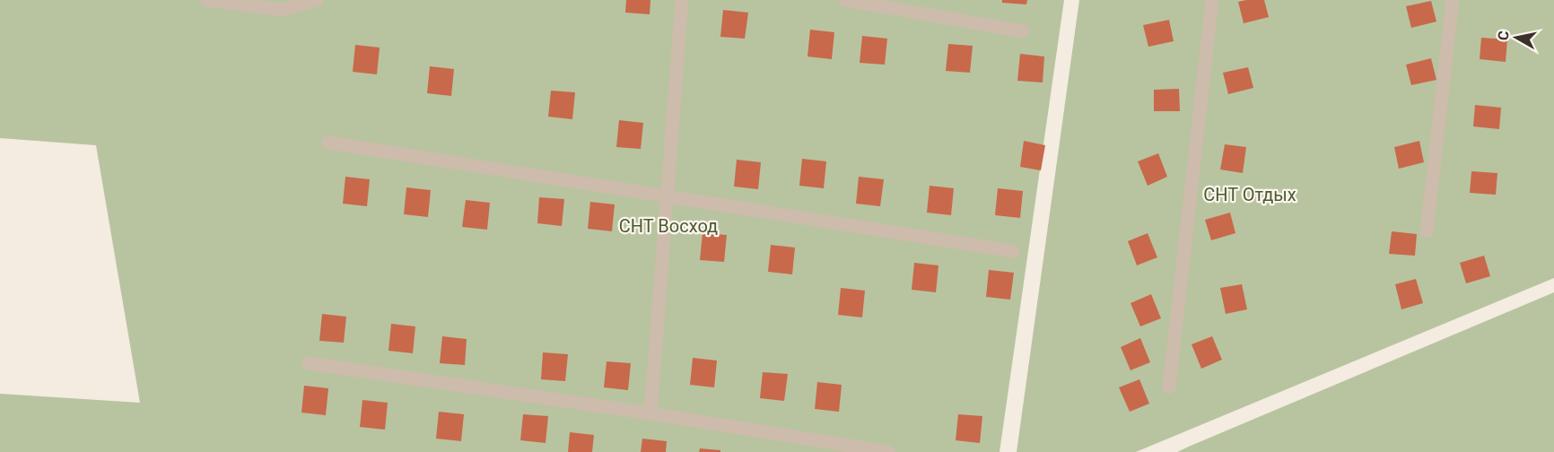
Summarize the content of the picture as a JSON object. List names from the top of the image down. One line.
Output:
{"parks":["СНТ Отдых","СНТ Восход"],"north":"left"}
